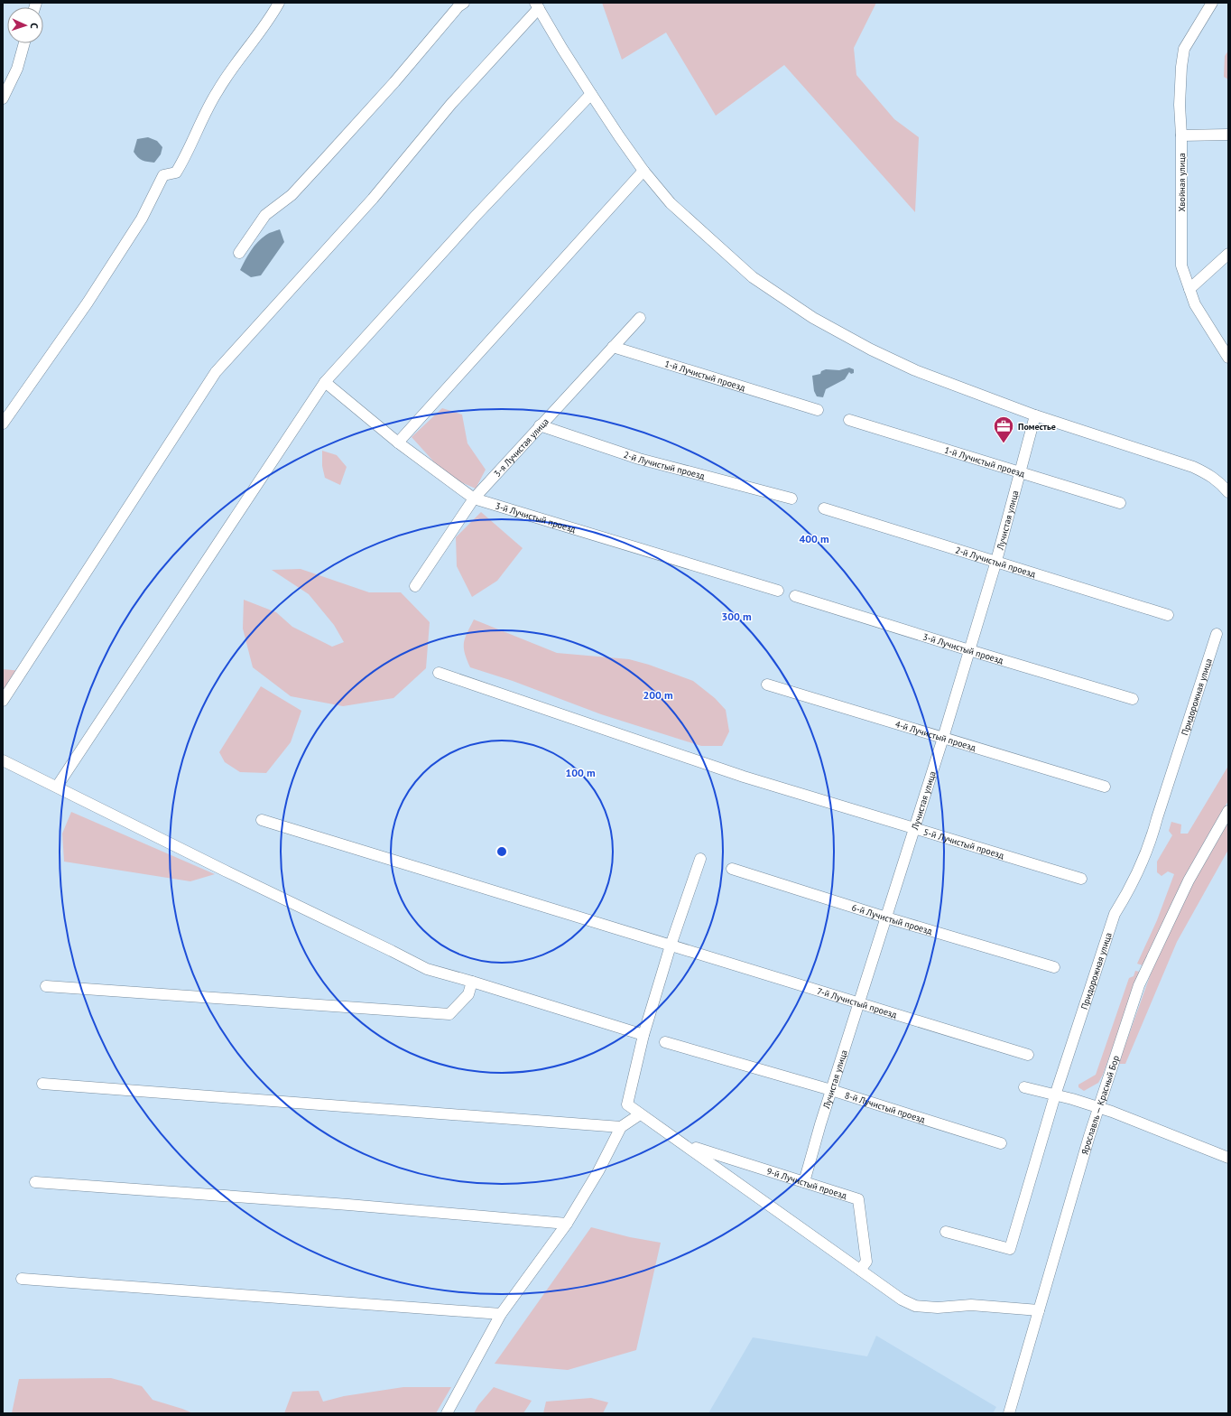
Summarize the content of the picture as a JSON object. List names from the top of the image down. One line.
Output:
{"streets":{"street":["Хвойная улица","1-й Лучистый проезд","3-я Лучистая улица","2-й Лучистый проезд","3-й Лучистый проезд","Лучистая улица","Придорожная улица","4-й Лучистый проезд","5-й Лучистый проезд","6-й Лучистый проезд","7-й Лучистый проезд","Ярославль — Красный Бор","8-й Лучистый проезд","9-й Лучистый проезд"]},"crossings":[["1-й Лучистый проезд","3-я Лучистая улица"],["1-й Лучистый проезд","Лучистая улица"],["3-я Лучистая улица","2-й Лучистый проезд"],["3-я Лучистая улица","3-й Лучистый проезд"],["2-й Лучистый проезд","Лучистая улица"],["3-й Лучистый проезд","Лучистая улица"],["Лучистая улица","4-й Лучистый проезд"],["Лучистая улица","5-й Лучистый проезд"],["Лучистая улица","6-й Лучистый проезд"],["Лучистая улица","7-й Лучистый проезд"],["Лучистая улица","8-й Лучистый проезд"],["Лучистая улица","9-й Лучистый проезд"]],"places":{"office":["Поместье"]},"north":"right","rings":["400 m","300 m","200 m","100 m"]}
